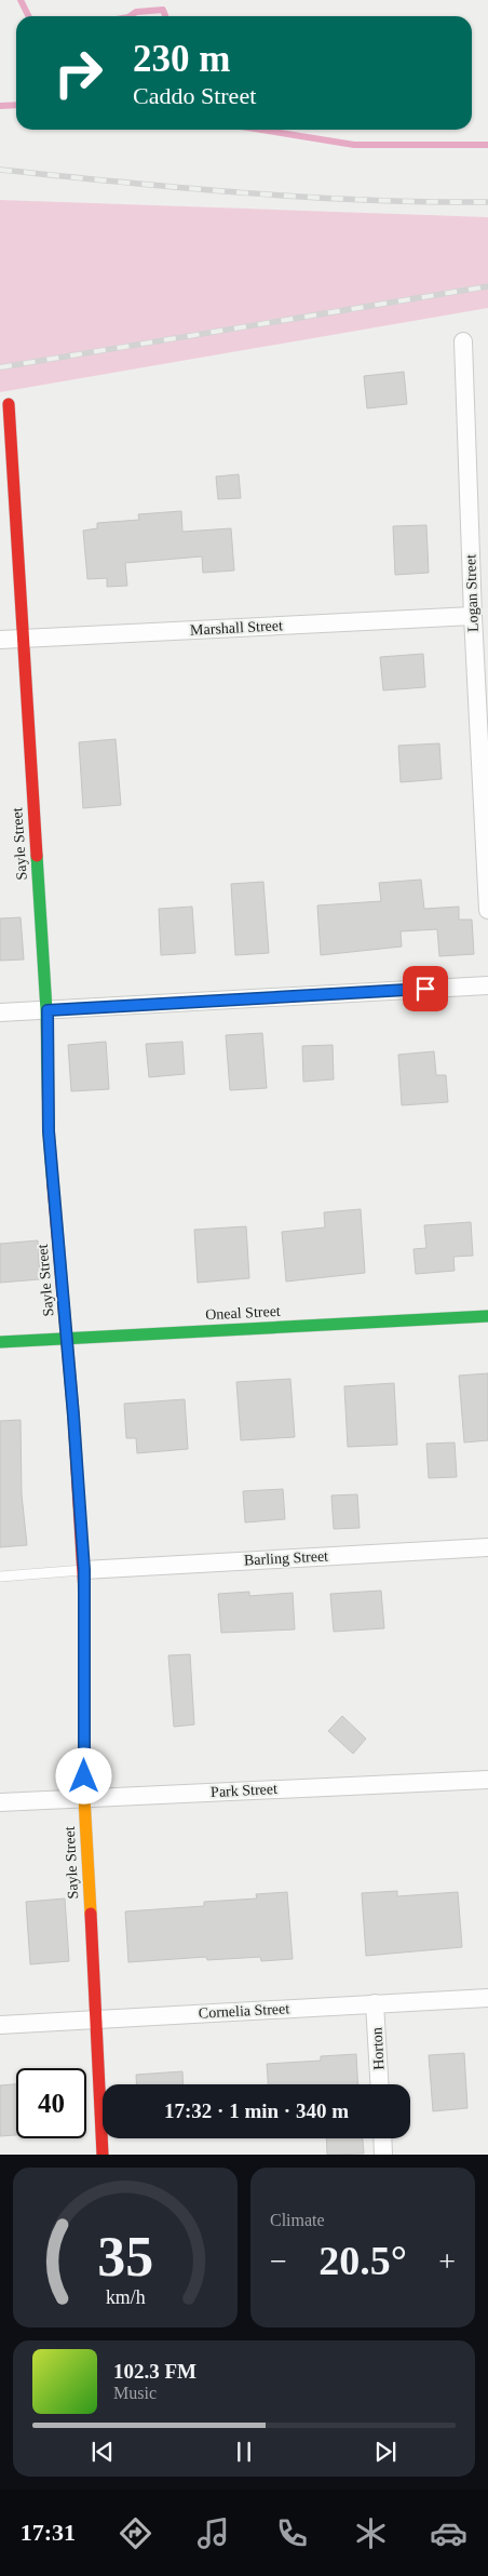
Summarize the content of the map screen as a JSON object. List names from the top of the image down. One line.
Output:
{"streets":{"street":["Logan Street","Marshall Street","Sayle Street","Oneal Street","Barling Street","Park Street","Cornelia Street","Horton"]},"crossings":[["Logan Street","Marshall Street"],["Marshall Street","Sayle Street"],["Sayle Street","Oneal Street"],["Sayle Street","Barling Street"],["Sayle Street","Park Street"],["Sayle Street","Cornelia Street"],["Cornelia Street","Horton"]],"page":{"turn":["230 m","Caddo Street"],"limit":"40","trip":"17:32 · 1 min · 340 m","tile":"Climate","heat":["−","20.5°","+"],"song":["102.3 FM","Music"],"tabs":"17:31","gauge":["35","km/h"]}}
